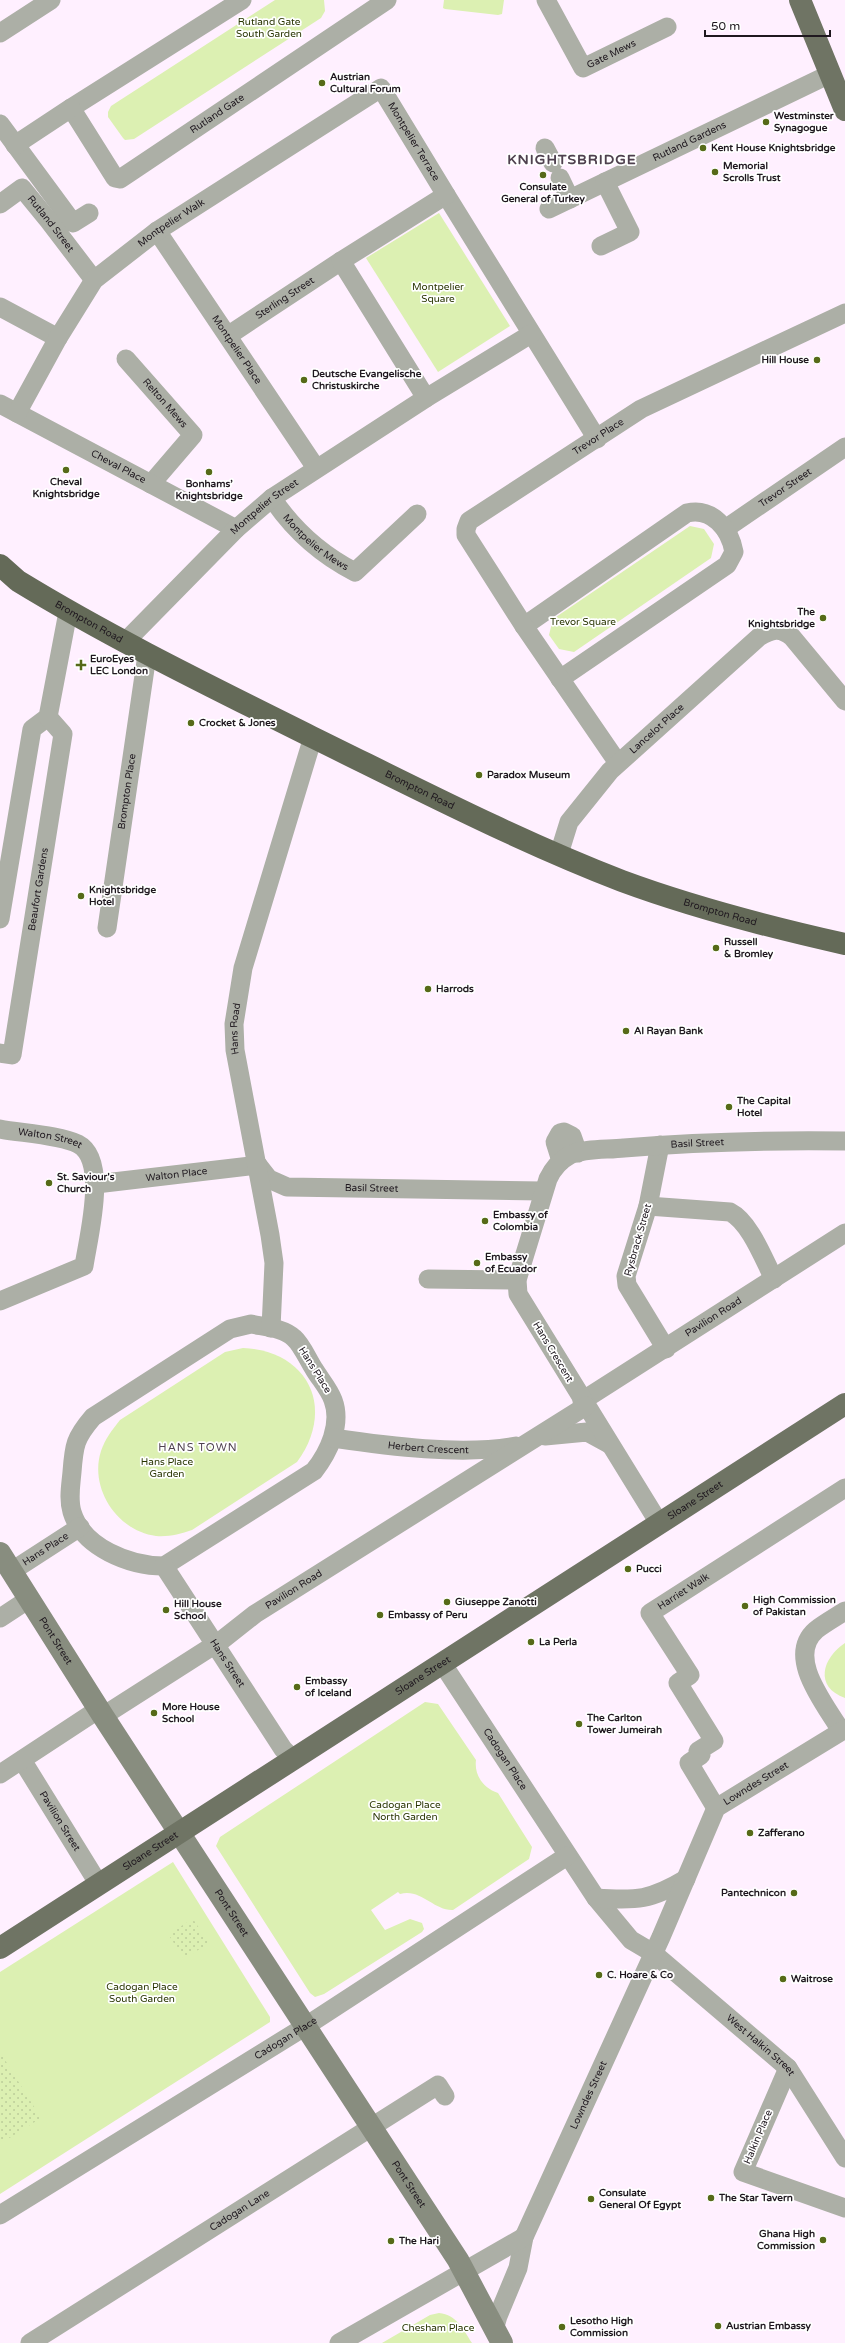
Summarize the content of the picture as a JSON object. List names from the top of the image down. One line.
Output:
{"streets":{"highway":["Brompton Road"],"main road":["Sloane Street","Pont Street"],"street":["Gate Mews","Rutland Gate","Rutland Gardens","Montpelier Terrace","Rutland Street","Montpelier Walk","Sterling Street","Montpelier Place","Relton Mews","Trevor Place","Cheval Place","Trevor Street","Montpelier Street","Montpelier Mews","Lancelot Place","Brompton Place","Beaufort Gardens","Hans Road","Walton Street","Basil Street","Walton Place","Rysbrack Street","Pavilion Road","Hans Crescent","Hans Place","Herbert Crescent","Harriet Walk","Hans Street","Cadogan Place","Lowndes Street","Pavilion Street","West Halkin Street","Halkin Place","Cadogan Lane"]},"crossings":[["Montpelier Terrace","Montpelier Walk"],["Rutland Street","Montpelier Walk"],["Montpelier Walk","Montpelier Place"],["Montpelier Walk","Cheval Place"],["Sterling Street","Montpelier Place"],["Montpelier Place","Montpelier Street"],["Relton Mews","Cheval Place"],["Cheval Place","Montpelier Street"],["Montpelier Street","Montpelier Mews"],["Montpelier Street","Brompton Road"],["Brompton Road","Lancelot Place"],["Brompton Road","Brompton Place"],["Brompton Road","Hans Road"],["Hans Road","Basil Street"],["Hans Road","Walton Place"],["Hans Road","Hans Place"],["Walton Street","Walton Place"],["Basil Street","Walton Place"],["Basil Street","Rysbrack Street"],["Basil Street","Hans Crescent"],["Rysbrack Street","Pavilion Road"],["Pavilion Road","Hans Crescent"],["Pavilion Road","Herbert Crescent"],["Pavilion Road","Pont Street"],["Pavilion Road","Hans Street"],["Pavilion Road","Pavilion Street"],["Hans Crescent","Herbert Crescent"],["Hans Crescent","Sloane Street"],["Hans Place","Herbert Crescent"],["Hans Place","Pont Street"],["Hans Place","Hans Street"],["Sloane Street","Pont Street"],["Sloane Street","Hans Street"],["Sloane Street","Cadogan Place"],["Sloane Street","Pavilion Street"],["Harriet Walk","Lowndes Street"],["Pont Street","Cadogan Place"],["Pont Street","Cadogan Lane"],["Lowndes Street","West Halkin Street"],["West Halkin Street","Halkin Place"]],"districts":["KNIGHTSBRIDGE","HANS TOWN"],"parks":["Rutland Gate South Garden","Montpelier Square","Trevor Square","Hans Place Garden","Cadogan Place North Garden","Cadogan Place South Garden","Chesham Place"],"places":{"other":["Austrian Cultural Forum","Westminster Synagogue","Kent House Knightsbridge","Memorial Scrolls Trust","Consulate General of Turkey","Hill House","Deutsche Evangelische Christuskirche","Cheval Knightsbridge","Bonhams’ Knightsbridge","The Knightsbridge","Crocket & Jones","Paradox Museum","Knightsbridge Hotel","Russell & Bromley","Harrods","Al Rayan Bank","The Capital Hotel","St. Saviour's Church","Embassy of Colombia","Embassy of Ecuador","Pucci","Giuseppe Zanotti","High Commission of Pakistan","Hill House School","Embassy of Peru","La Perla","Embassy of Iceland","More House School","The Carlton Tower Jumeirah","Zafferano","Pantechnicon","C. Hoare & Co","Waitrose","The Star Tavern","Consulate General Of Egypt","Ghana High Commission","The Hari","Austrian Embassy","Lesotho High Commission"],"health":["EuroEyes LEC London"]},"scale_bar":"50 m"}
